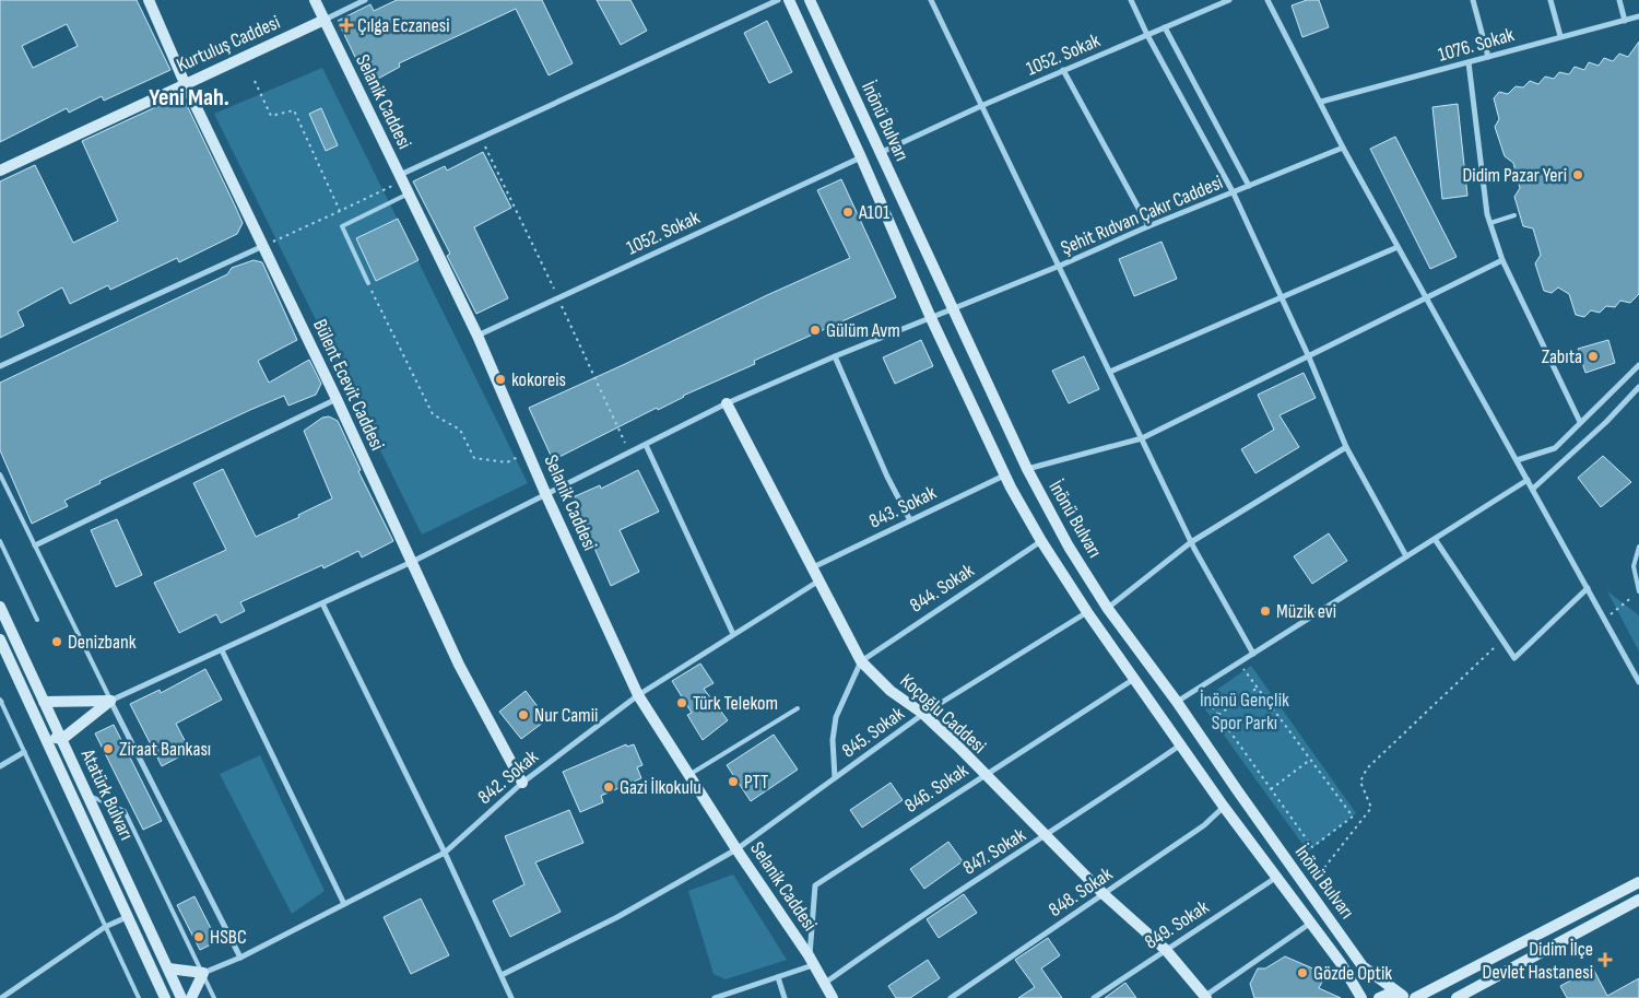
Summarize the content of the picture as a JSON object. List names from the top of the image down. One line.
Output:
{"streets":{"main road":["Kurtuluş Caddesi","Selanik Caddesi","İnönü Bulvarı","Bülent Ecevit Caddesi","Koçoğlu Caddesi","Atatürk Bulvarı"],"street":["1076. Sokak","1052. Sokak","Şehit Rıdvan Çakır Caddesi","843. Sokak","844. Sokak","845. Sokak","842. Sokak","846. Sokak","847. Sokak","848. Sokak","849. Sokak"]},"crossings":[["Kurtuluş Caddesi","Selanik Caddesi"],["Kurtuluş Caddesi","Bülent Ecevit Caddesi"],["1052. Sokak","Selanik Caddesi"],["1052. Sokak","İnönü Bulvarı"],["Selanik Caddesi","Şehit Rıdvan Çakır Caddesi"],["Selanik Caddesi","845. Sokak"],["Selanik Caddesi","842. Sokak"],["Selanik Caddesi","846. Sokak"],["Selanik Caddesi","847. Sokak"],["İnönü Bulvarı","Şehit Rıdvan Çakır Caddesi"],["İnönü Bulvarı","843. Sokak"],["İnönü Bulvarı","844. Sokak"],["İnönü Bulvarı","845. Sokak"],["İnönü Bulvarı","846. Sokak"],["İnönü Bulvarı","847. Sokak"],["İnönü Bulvarı","848. Sokak"],["İnönü Bulvarı","849. Sokak"],["Şehit Rıdvan Çakır Caddesi","Bülent Ecevit Caddesi"],["Şehit Rıdvan Çakır Caddesi","Koçoğlu Caddesi"],["Bülent Ecevit Caddesi","842. Sokak"],["843. Sokak","Koçoğlu Caddesi"],["844. Sokak","Koçoğlu Caddesi"],["Koçoğlu Caddesi","845. Sokak"],["Koçoğlu Caddesi","842. Sokak"],["Koçoğlu Caddesi","846. Sokak"],["Koçoğlu Caddesi","847. Sokak"],["Koçoğlu Caddesi","848. Sokak"],["Koçoğlu Caddesi","849. Sokak"]],"districts":["Yeni Mah."],"parks":["İnönü Gençlik Spor Parkı"],"places":{"health":["Çılga Eczanesi","Didim İlçe Devlet Hastanesi"],"other":["Didim Pazar Yeri","A101","Gülüm Avm","Zabıta","kokoreis","Müzik evi","Denizbank","Türk Telekom","Nur Camii","Ziraat Bankası","PTT","Gazi İlkokulu","HSBC","Gözde Optik"]}}
